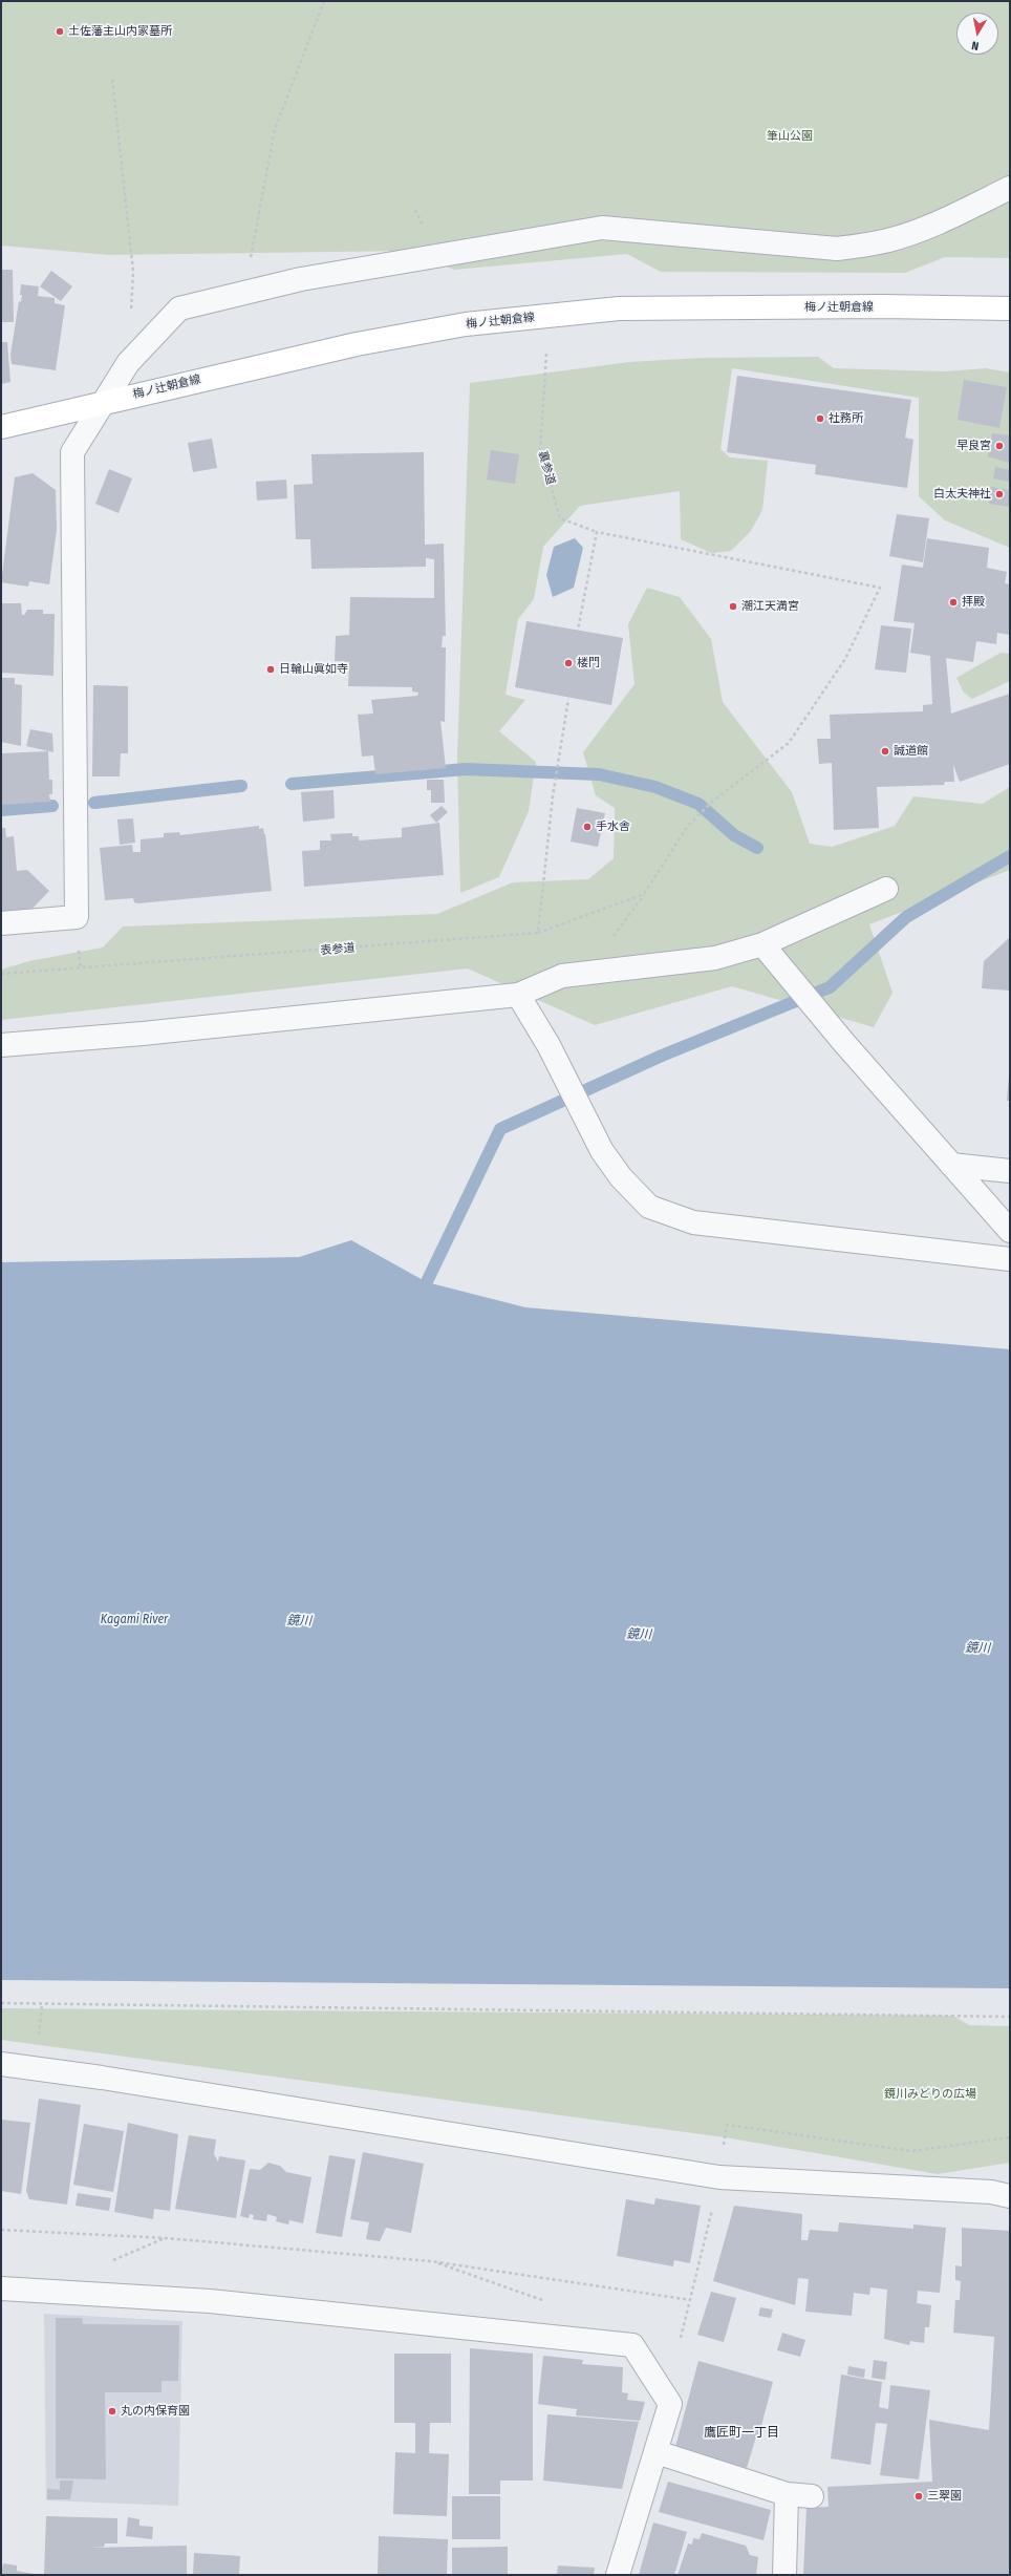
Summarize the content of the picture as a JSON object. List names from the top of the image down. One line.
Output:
{"streets":{"main road":["梅ノ辻朝倉線"],"path":["裏参道","表参道"]},"crossings":[["裏参道","表参道"]],"districts":["鷹匠町一丁目"],"water":["Kagami River","鏡川"],"parks":["筆山公園","鏡川みどりの広場"],"places":["土佐藩主山内家墓所","社務所","早良宮","白太夫神社","拝殿","潮江天満宮","楼門","日輪山眞如寺","誠道館","手水舎","丸の内保育園","三翠園"],"north":"bottom"}
